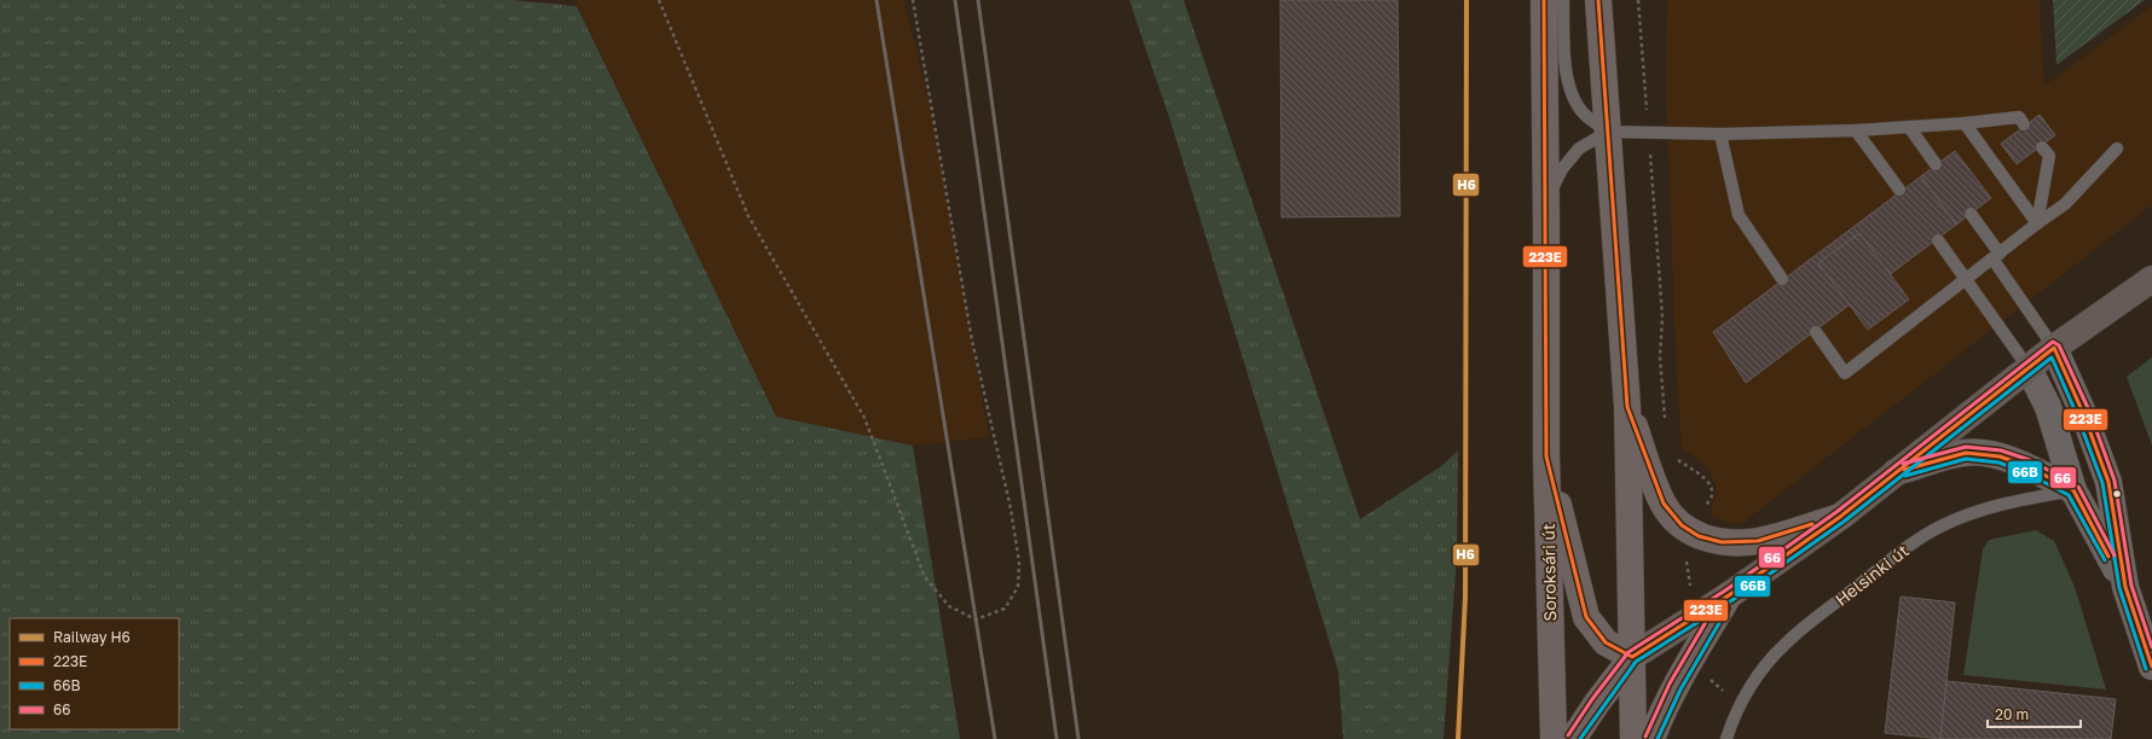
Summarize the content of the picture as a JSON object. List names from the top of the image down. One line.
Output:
{"streets":{"main road":["Soroksári út"],"lane":["Helsinki út"]},"lines":["rail line H6","transit line 223E","transit line 66","transit line 66B"],"legend":["Railway H6","223E","66B","66"],"scale_bar":"20 m"}
